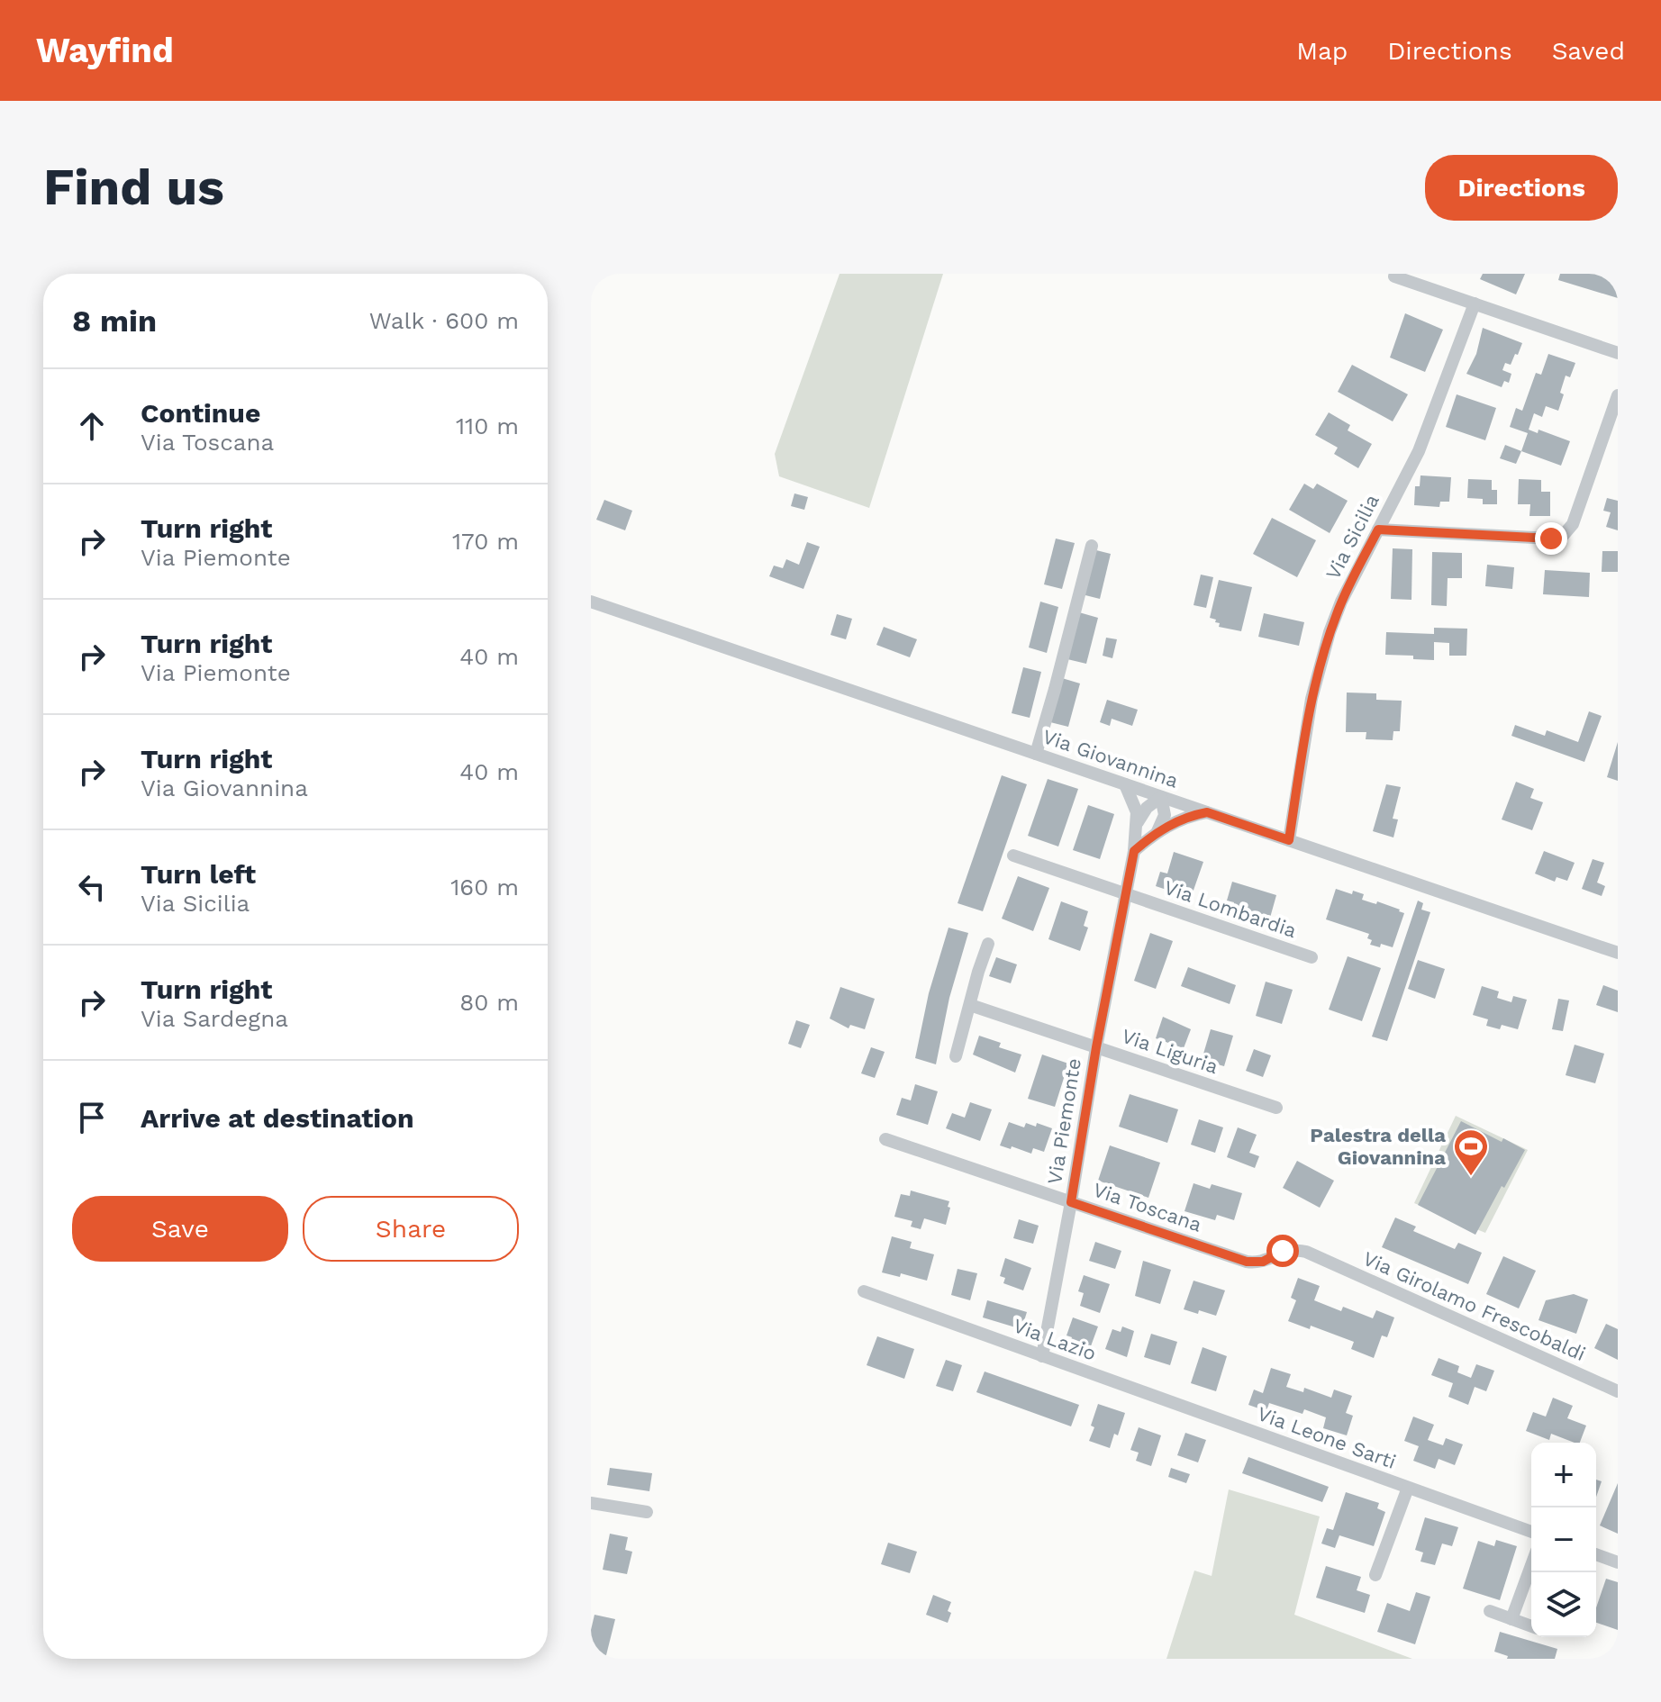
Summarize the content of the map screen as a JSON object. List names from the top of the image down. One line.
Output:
{"streets":{"street":["Via Sicilia","Via Giovannina","Via Lombardia","Via Liguria","Via Piemonte","Via Toscana","Via Girolamo Frescobaldi","Via Lazio","Via Leone Sarti"]},"crossings":[["Via Sicilia","Via Giovannina"],["Via Giovannina","Via Piemonte"],["Via Lombardia","Via Piemonte"],["Via Liguria","Via Piemonte"],["Via Piemonte","Via Toscana"],["Via Piemonte","Via Lazio"],["Via Toscana","Via Girolamo Frescobaldi"],["Via Lazio","Via Leone Sarti"]],"places":{"sports":["Palestra della Giovannina"]},"page":{"header":"Wayfind","nav":["Map","Directions","Saved"],"buttons":["Directions",["Save","Share"]],"title":"Find us","heading":["8 min","Walk · 600 m"],"list":[["Continue","Via Toscana","110 m"],["Turn right","Via Piemonte","170 m"],["Turn right","Via Piemonte","40 m"],["Turn right","Via Giovannina","40 m"],["Turn left","Via Sicilia","160 m"],["Turn right","Via Sardegna","80 m"],"Arrive at destination"],"map_buttons":["+","−"]}}
